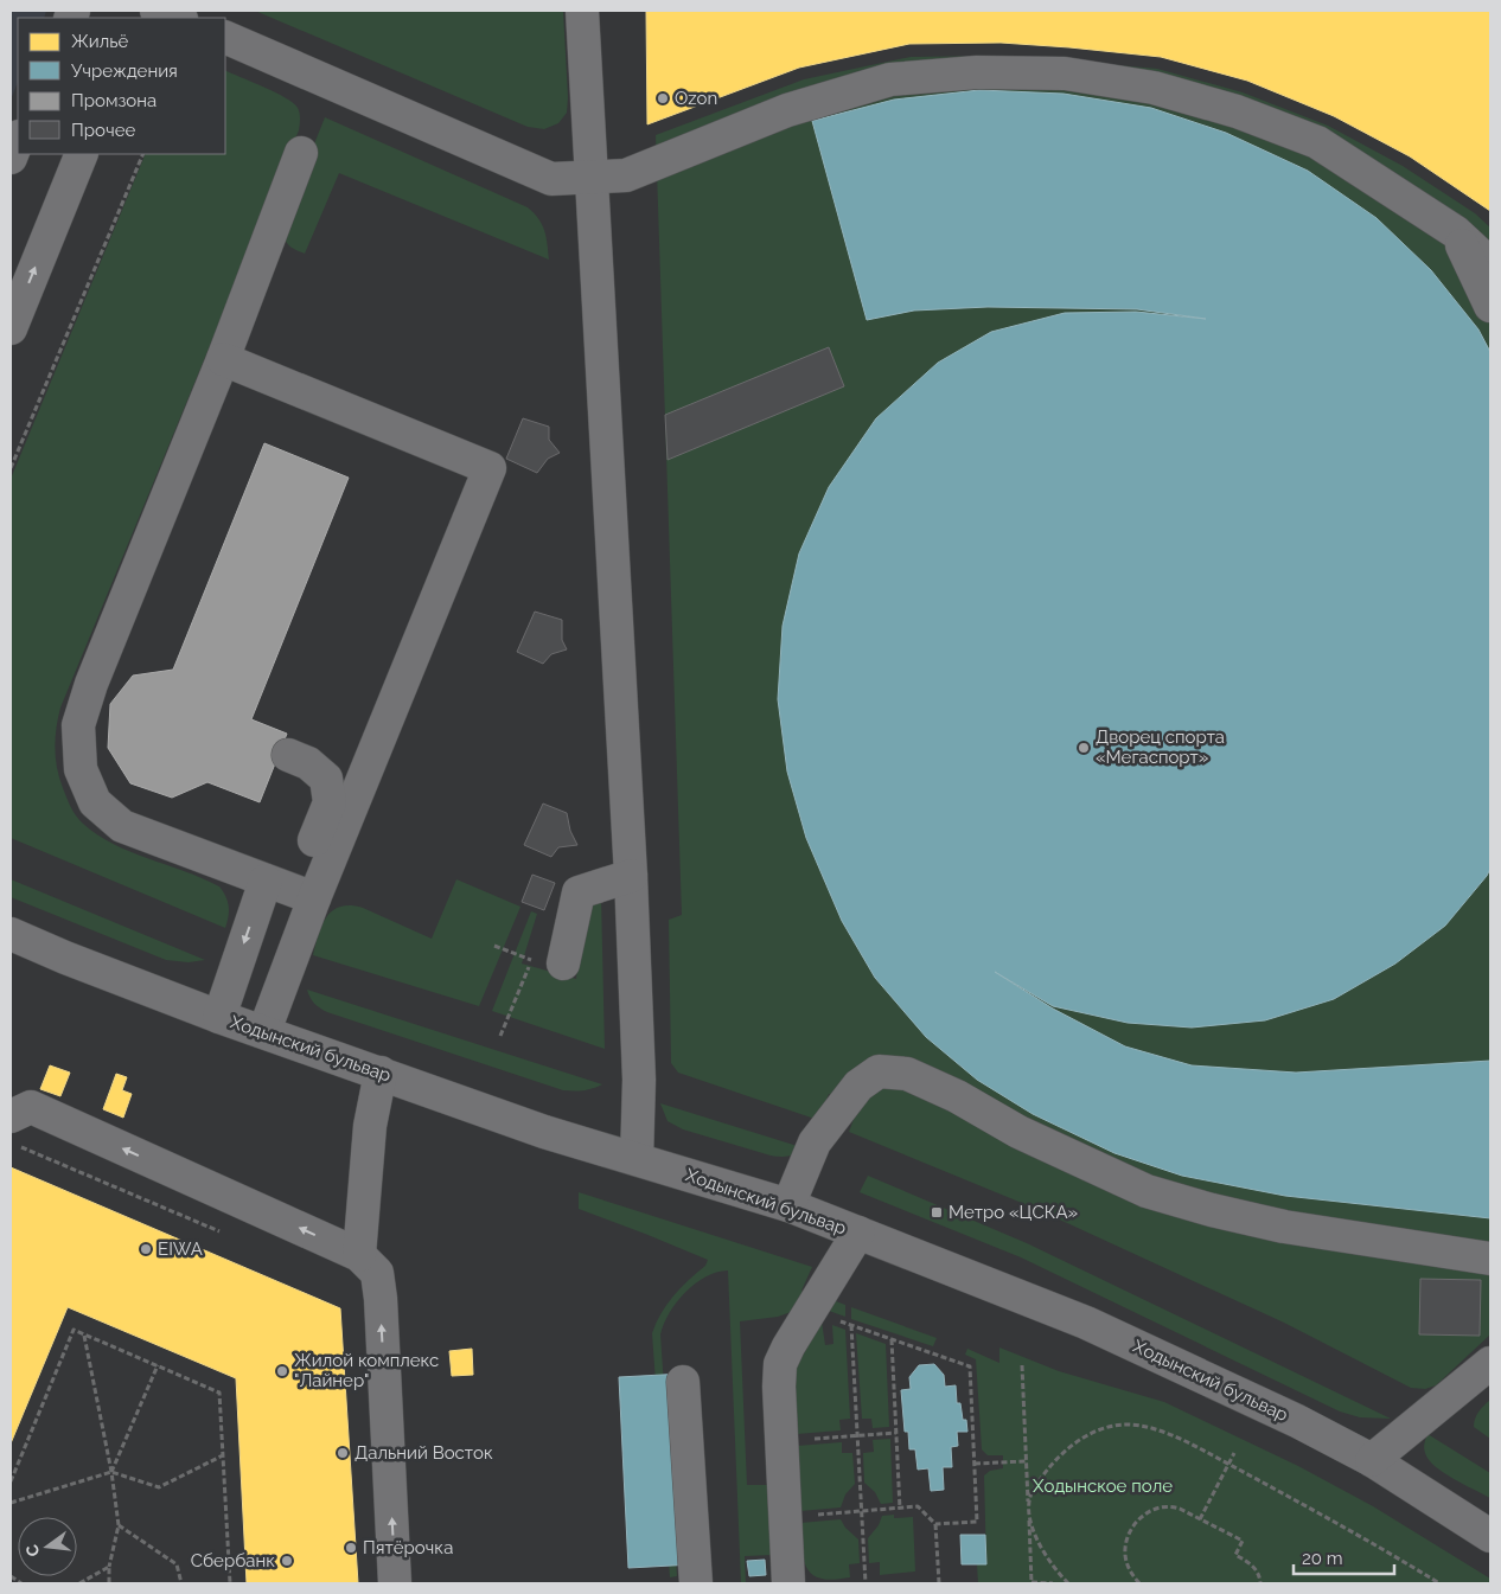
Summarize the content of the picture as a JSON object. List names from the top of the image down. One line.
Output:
{"streets":{"street":["Ходынский бульвар"]},"parks":["Ходынское поле"],"places":{"other":["Ozon","Дворец спорта «Мегаспорт»","EIWA","Жилой комплекс \"Лайнер\"","Дальний Восток","Пятёрочка","Сбербанк"],"transit":["Метро «ЦСКА»"]},"legend":["Жильё","Учреждения","Промзона","Прочее"],"scale_bar":"20 m","north":"left"}
